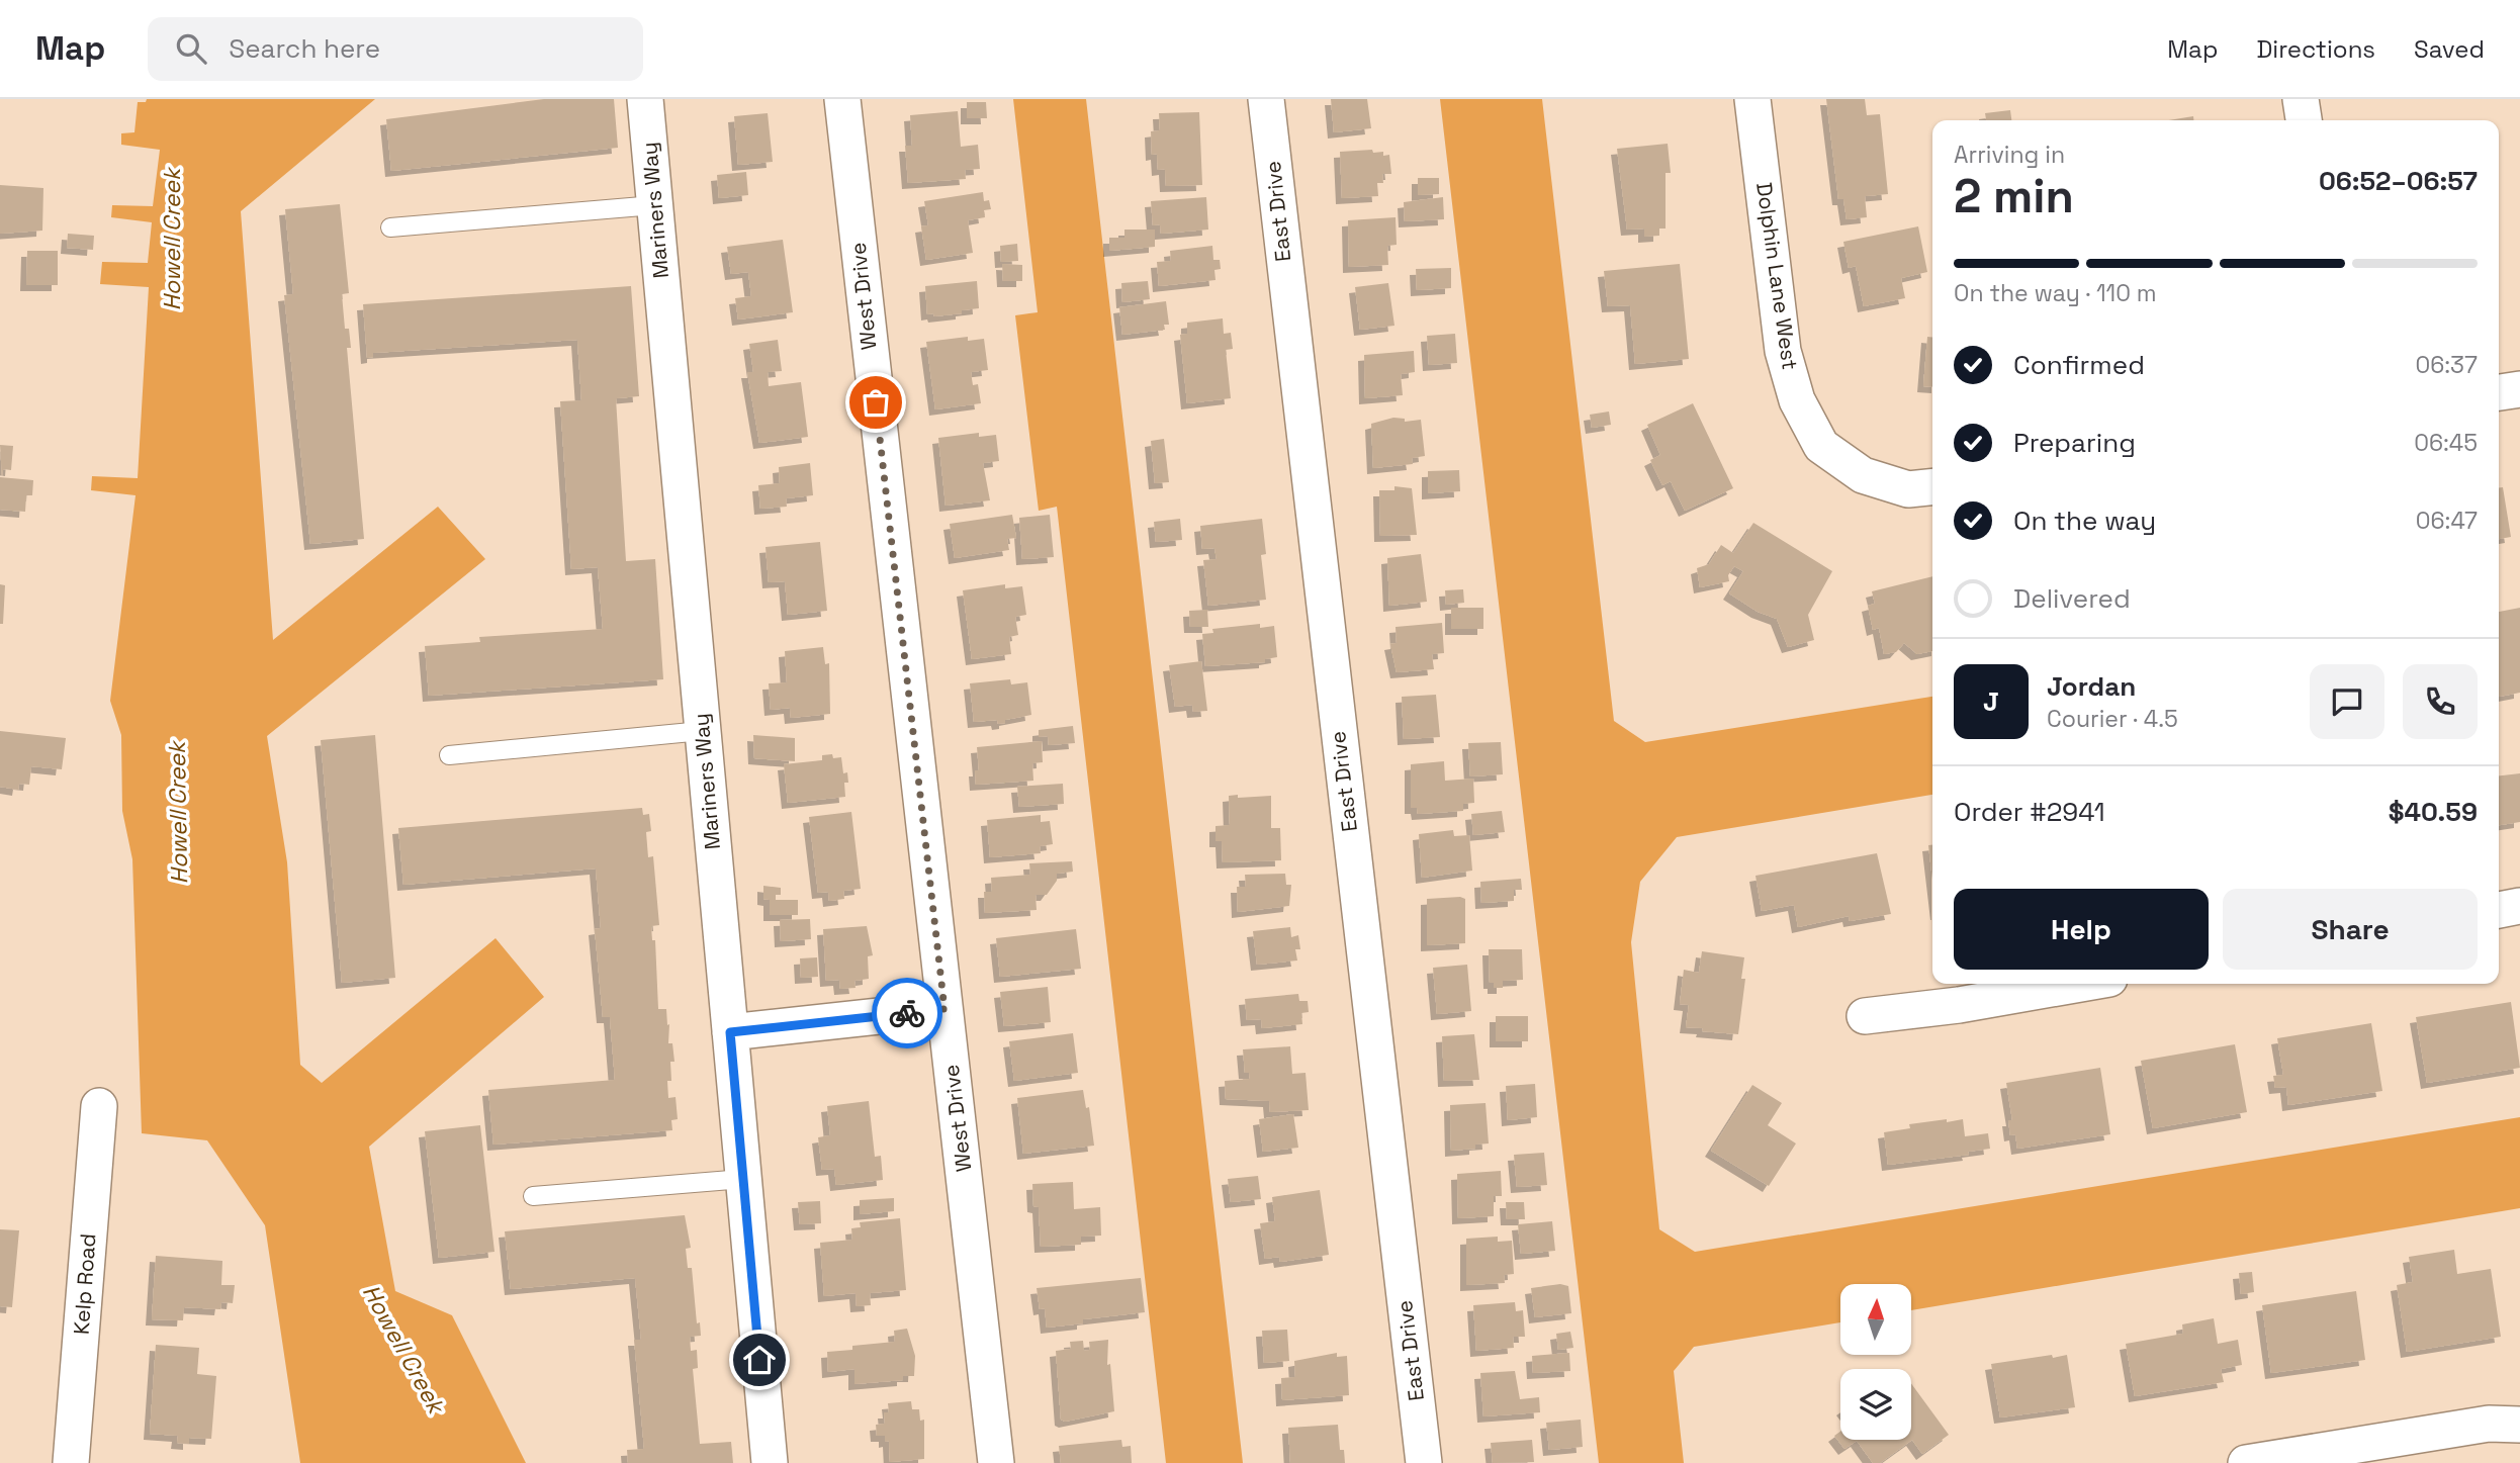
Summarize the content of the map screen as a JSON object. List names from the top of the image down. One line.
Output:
{"streets":{"street":["Mariners Way","East Drive","Dolphin Lane West","West Drive","Kelp Road"]},"water":["Howell Creek"],"north":"top","page":{"header":"Map","search":"Search here","nav":["Map","Directions","Saved"],"heading":["2 min","Arriving in","06:52–06:57"],"panel":["Jordan","Courier · 4.5","Order #2941","$40.59"],"bar":"On the way · 110 m","list":[["Confirmed","06:37"],["Preparing","06:45"],["On the way","06:47"],"Delivered"],"round":"J","buttons":["Help","Share"]}}
